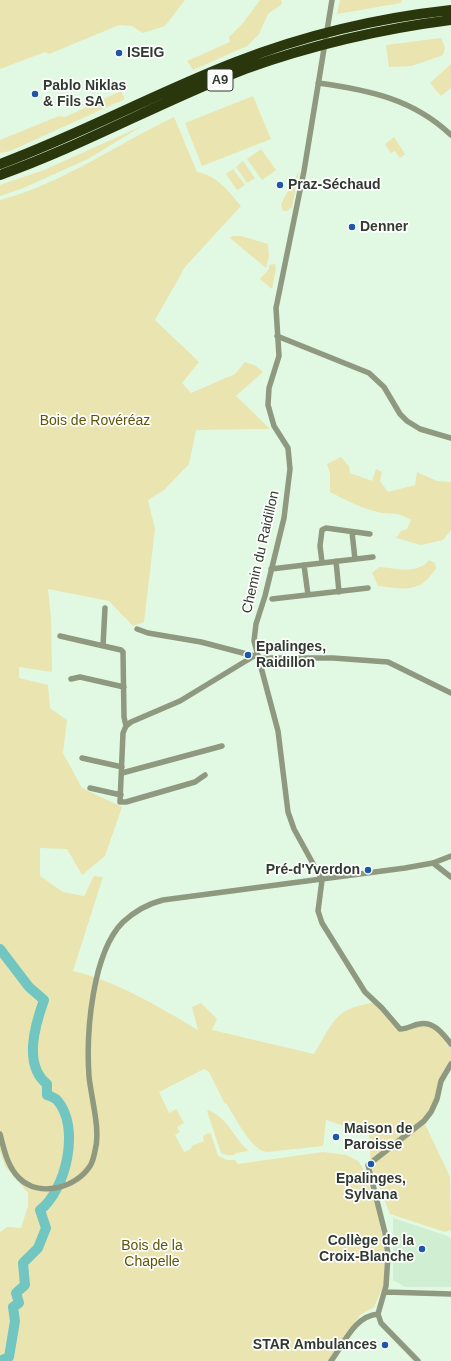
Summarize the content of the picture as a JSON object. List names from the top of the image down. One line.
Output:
{"streets":{"highway":["A9"],"street":["Chemin du Raidillon"]},"parks":["Bois de Rovéréaz","Bois de la Chapelle"],"places":["ISEIG","Pablo Niklas & Fils SA","Praz-Séchaud","Denner","Epalinges, Raidillon","Pré-d'Yverdon","Maison de Paroisse","Epalinges, Sylvana","Collège de la Croix-Blanche","STAR Ambulances"]}
